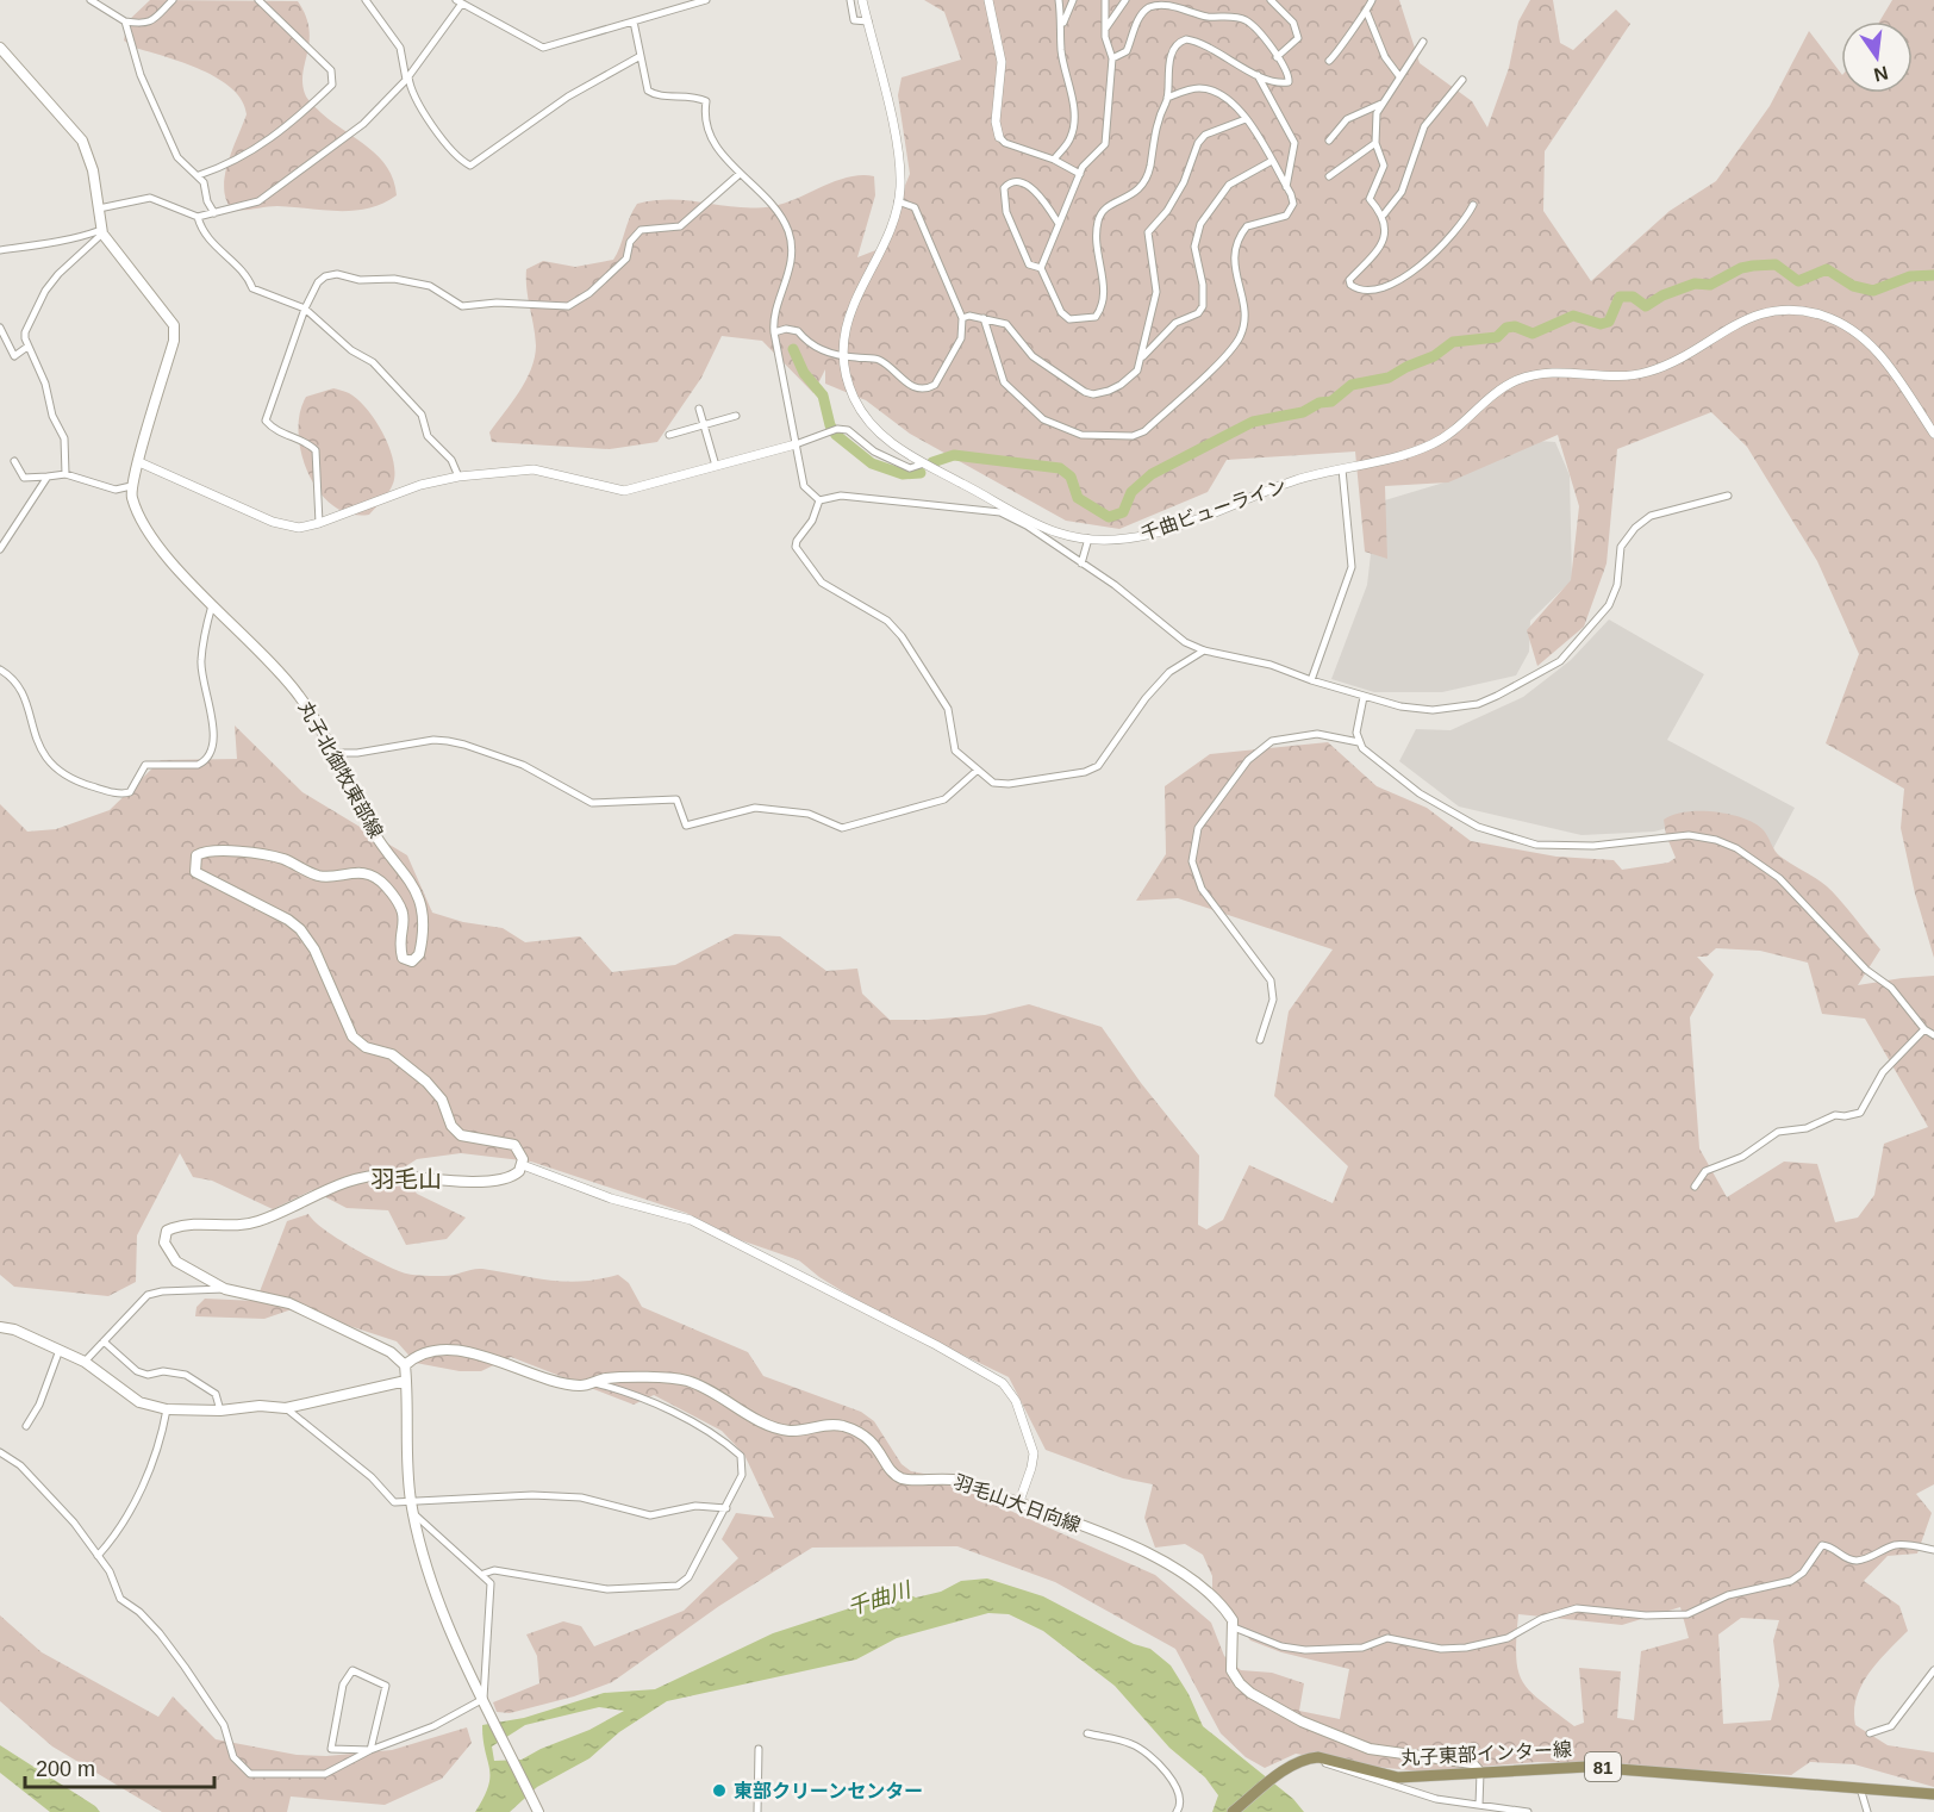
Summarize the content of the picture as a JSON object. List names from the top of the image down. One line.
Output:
{"streets":{"main road":["丸子北御牧東部線","羽毛山大日向線","丸子東部インター線","81"],"street":["千曲ビューライン"]},"districts":["羽毛山"],"water":["千曲川"],"places":["東部クリーンセンター"],"scale_bar":"200 m","north":"bottom"}
